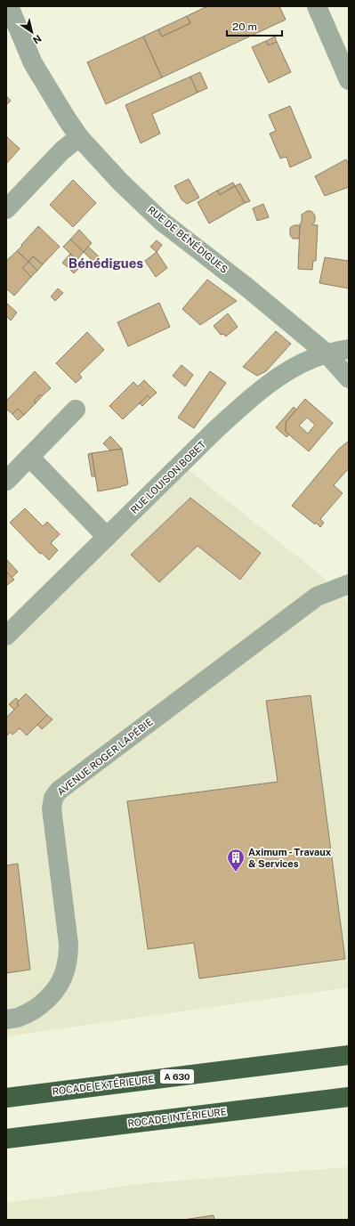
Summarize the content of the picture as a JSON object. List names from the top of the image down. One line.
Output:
{"streets":{"highway":["A 630","ROCADE EXTÉRIEURE","ROCADE INTÉRIEURE"],"street":["RUE DE BÉNÉDIGUES","RUE LOUISON BOBET","AVENUE ROGER LAPÉBIE"]},"crossings":[["RUE DE BÉNÉDIGUES","RUE LOUISON BOBET"]],"districts":["Bénédigues"],"places":{"building":["Aximum - Travaux & Services"]},"scale_bar":"20 m","north":"bottom right"}
